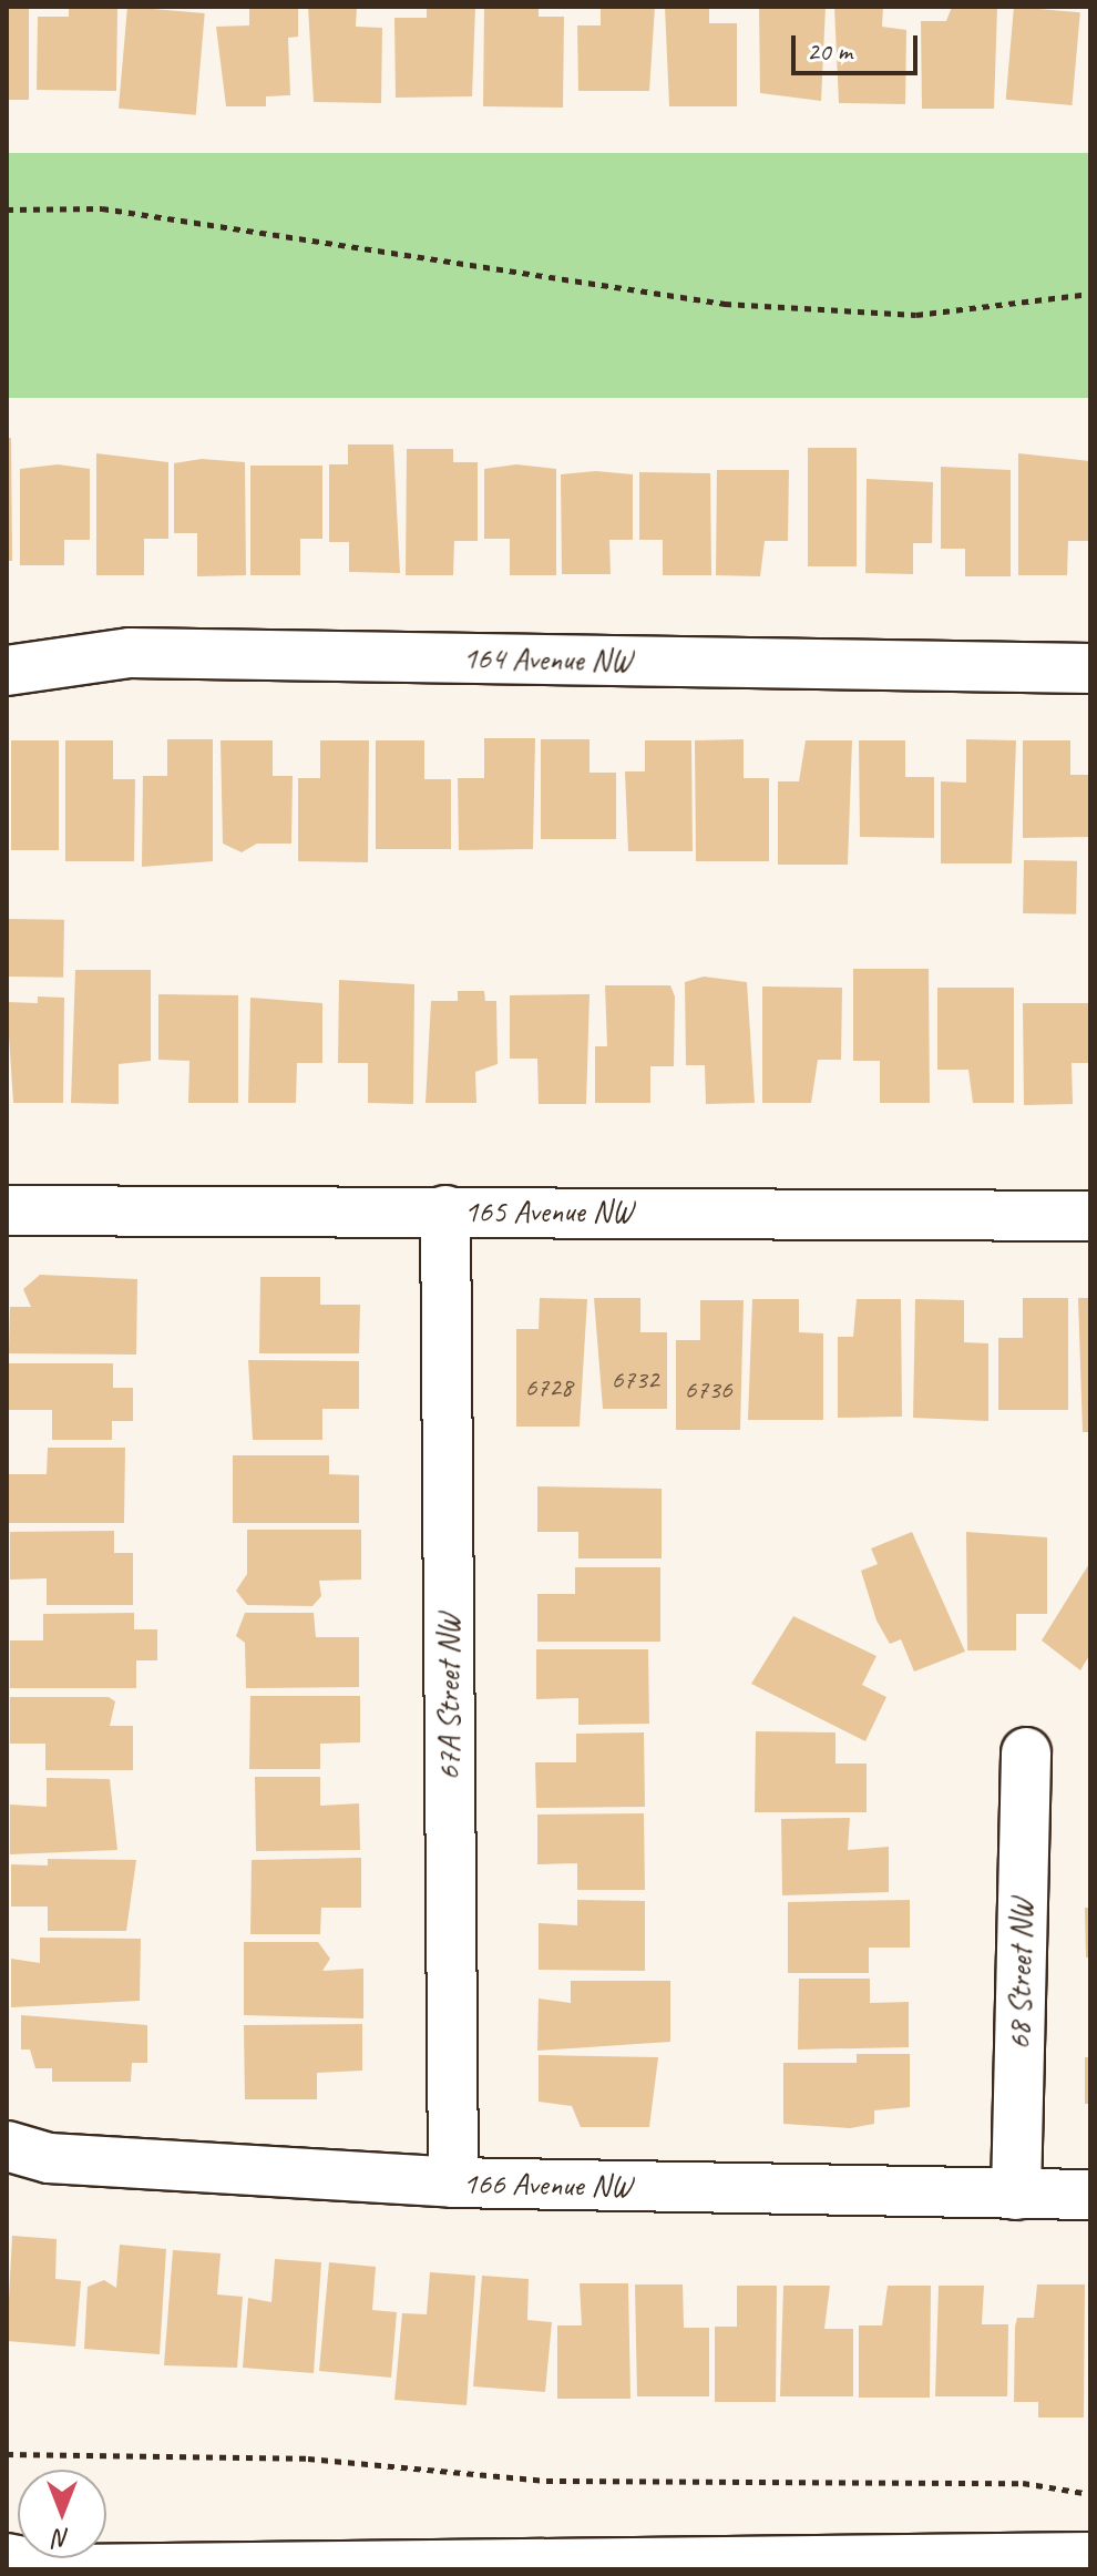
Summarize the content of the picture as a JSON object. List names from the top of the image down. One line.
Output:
{"streets":{"street":["164 Avenue NW","165 Avenue NW","67A Street NW","68 Street NW","166 Avenue NW"]},"crossings":[["165 Avenue NW","67A Street NW"],["67A Street NW","166 Avenue NW"],["68 Street NW","166 Avenue NW"]],"house_numbers":["6732","6728","6736"],"scale_bar":"20 m","north":"bottom"}
